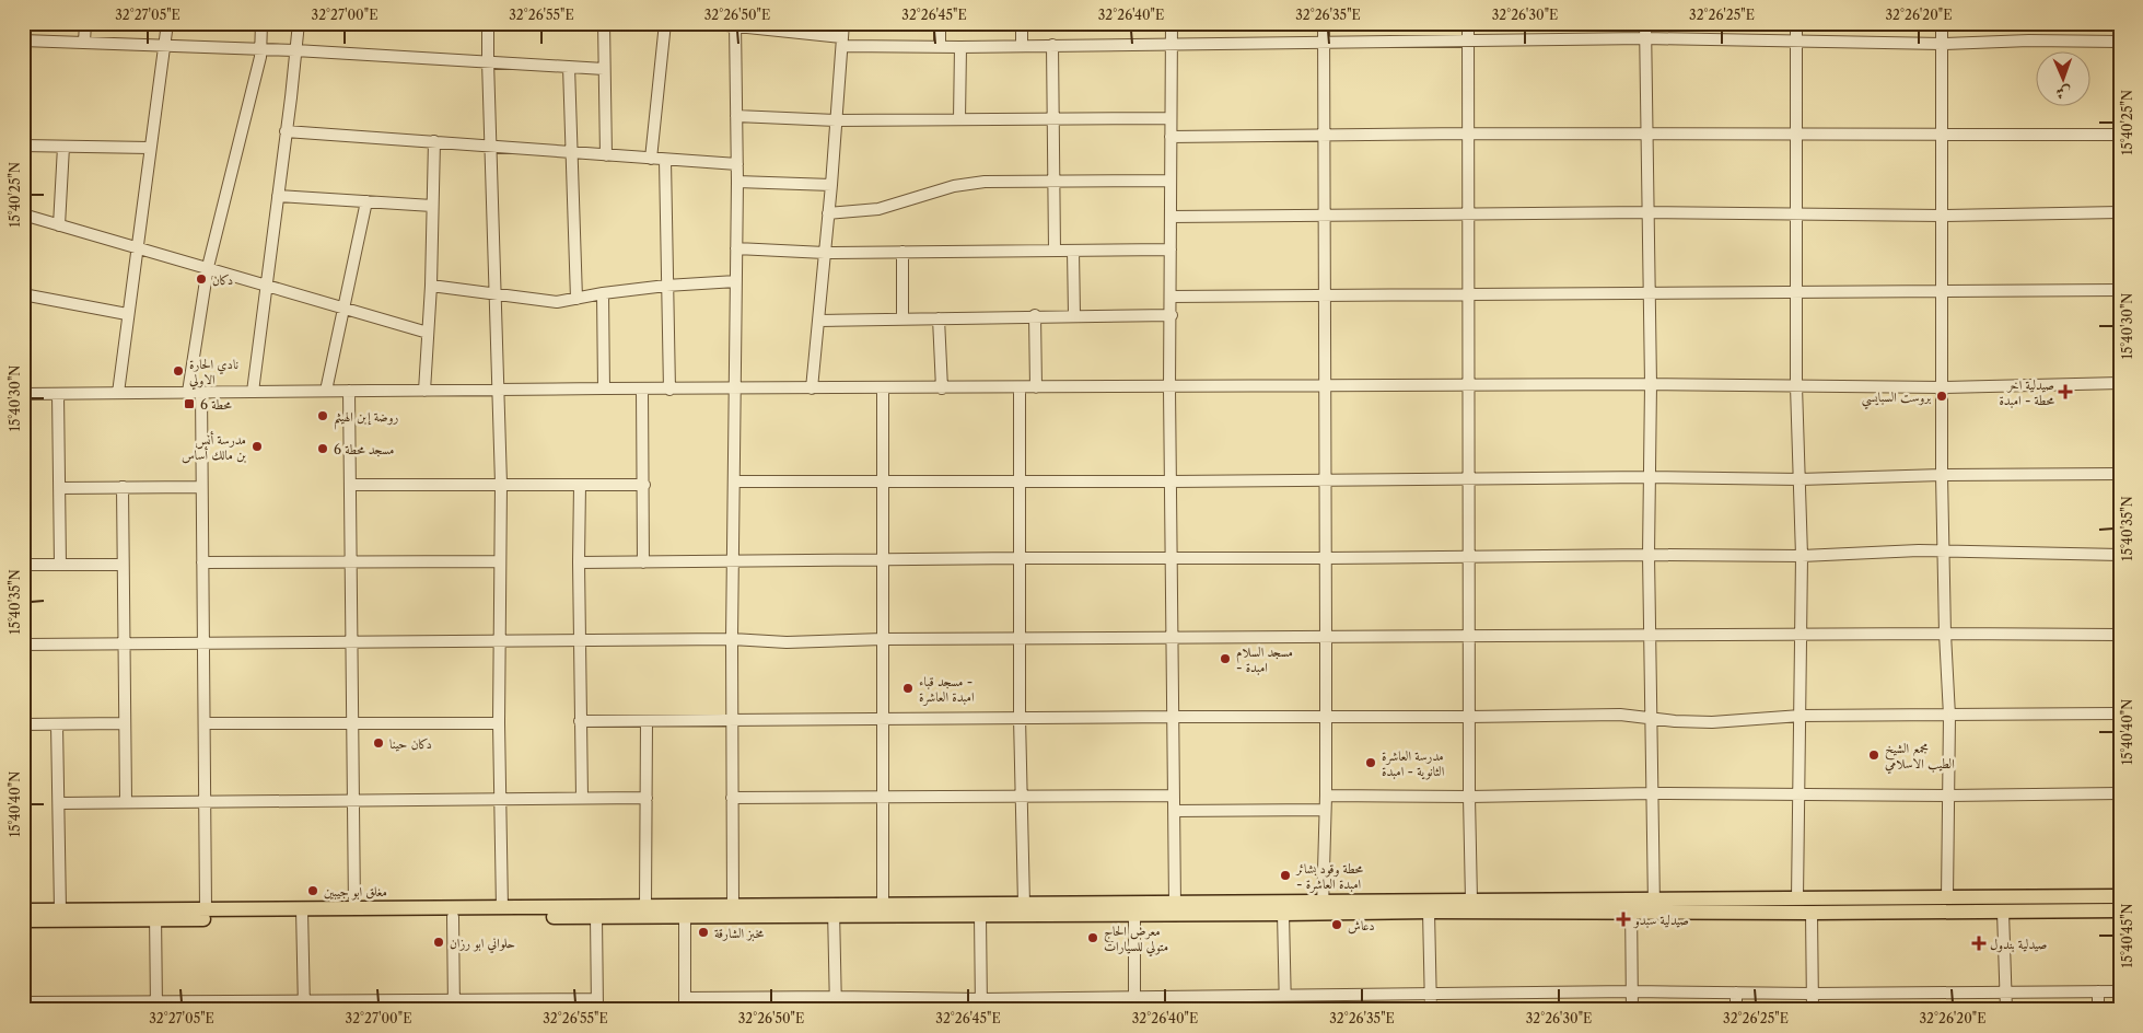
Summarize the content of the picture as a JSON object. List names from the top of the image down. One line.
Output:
{"places":{"other":["دكان","نادي الحارة الاولي","بروست السبايسي","روضة إبن الهيثم","مدرسة أنس بن مالك أساس","مسجد محطة 6","مسجد السلام - امبدة","مسجد قباء - امبدة العاشرة","دكان حينا","مجمع الشيخ الطيب الاسلامي","مدرسة العاشرة الثانوية - امبدة","محطة وقود بشائر - امبدة العاشرة","مغلق ابو جيبين","دعاش","مخبز الشارقة","معرض الحاج متولي للسيارات","حلواني ابو رزان"],"health":["صيدلية اخر محطة - امبدة","صيدلية سبدو","صيدلية بندول"],"transit":["محطة 6"]},"north":"bottom","coordinates":["32°27'05\"E","32°27'00\"E","32°26'55\"E","32°26'50\"E","32°26'45\"E","32°26'40\"E","32°26'35\"E","32°26'30\"E","32°26'25\"E","32°26'20\"E","15°40'25\"N","15°40'30\"N","15°40'35\"N","15°40'40\"N","15°40'45\"N"]}
